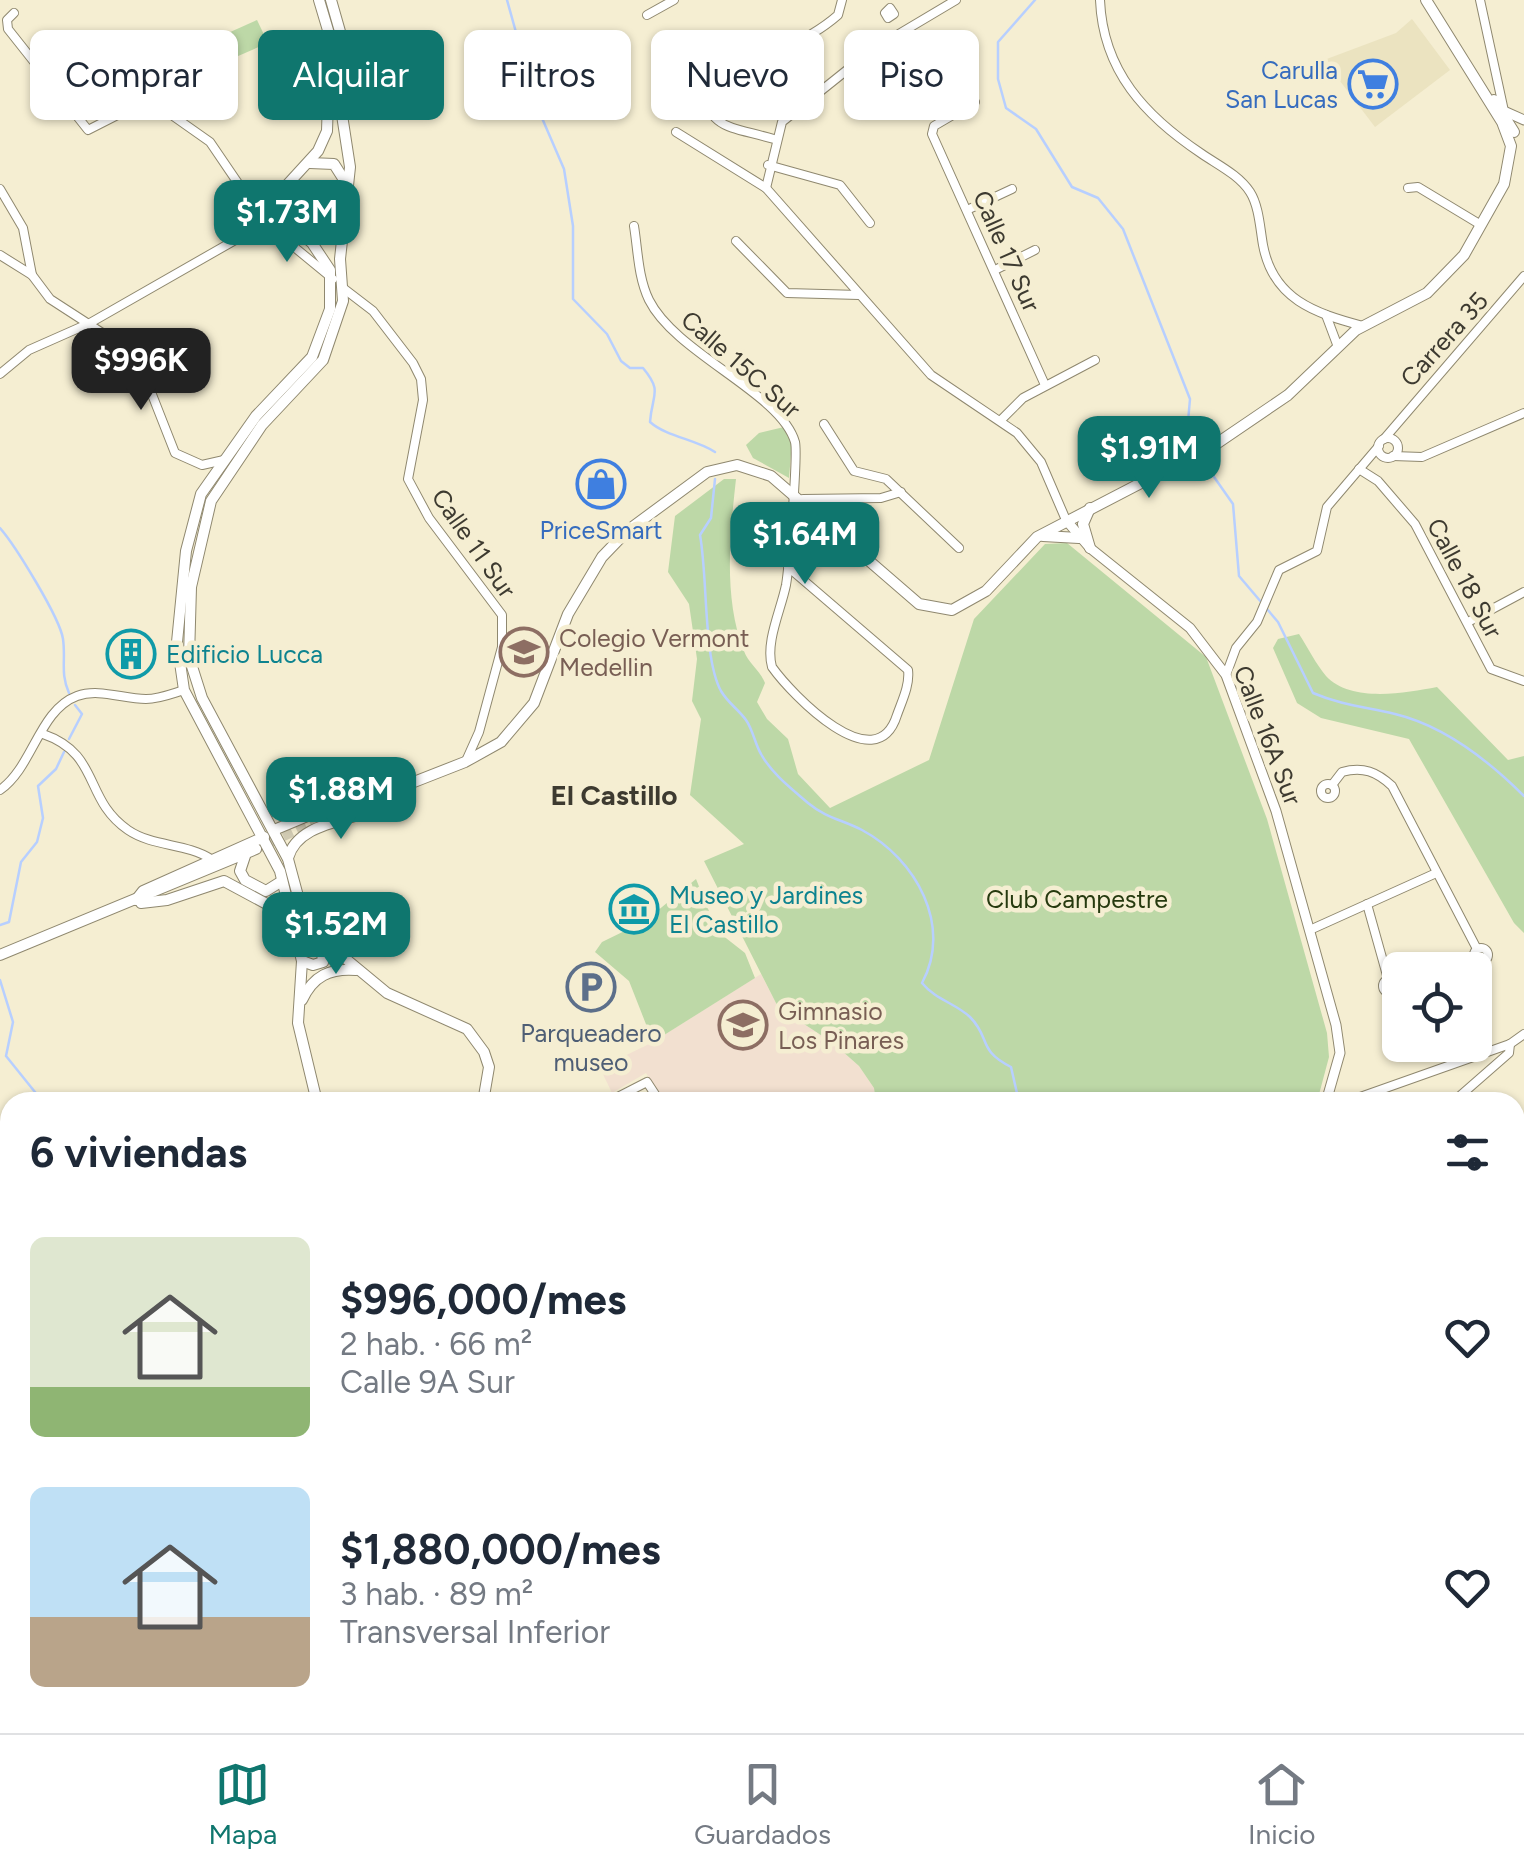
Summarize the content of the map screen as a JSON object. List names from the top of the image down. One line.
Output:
{"streets":{"street":["Calle 17 Sur","Carrera 35","Calle 15C Sur","Calle 11 Sur","Calle 18 Sur","Calle 16A Sur"]},"crossings":[["Carrera 35","Calle 18 Sur"],["Carrera 35","Calle 16A Sur"]],"districts":["El Castillo"],"parks":["Club Campestre"],"places":{"supermarket":["Carulla San Lucas"],"shop":["PriceSmart"],"school or university":["Colegio Vermont Medellin","Gimnasio Los Pinares"],"building":["Edificio Lucca"],"museum":["Museo y Jardines El Castillo"],"parking":["Parqueadero museo"]},"page":{"chip":["Comprar","Alquilar","Filtros","Nuevo","Piso"],"price":["$1.73M","$996K","$1.91M","$1.64M","$1.88M","$1.52M"],"heading":"6 viviendas","list":[{"name":"$996,000/mes","note":"2 hab. · 66 m² · Calle 9A Sur"},{"name":"$1,880,000/mes","note":"3 hab. · 89 m² · Transversal Inferior"}],"tabs":["Mapa","Guardados","Inicio"]}}
